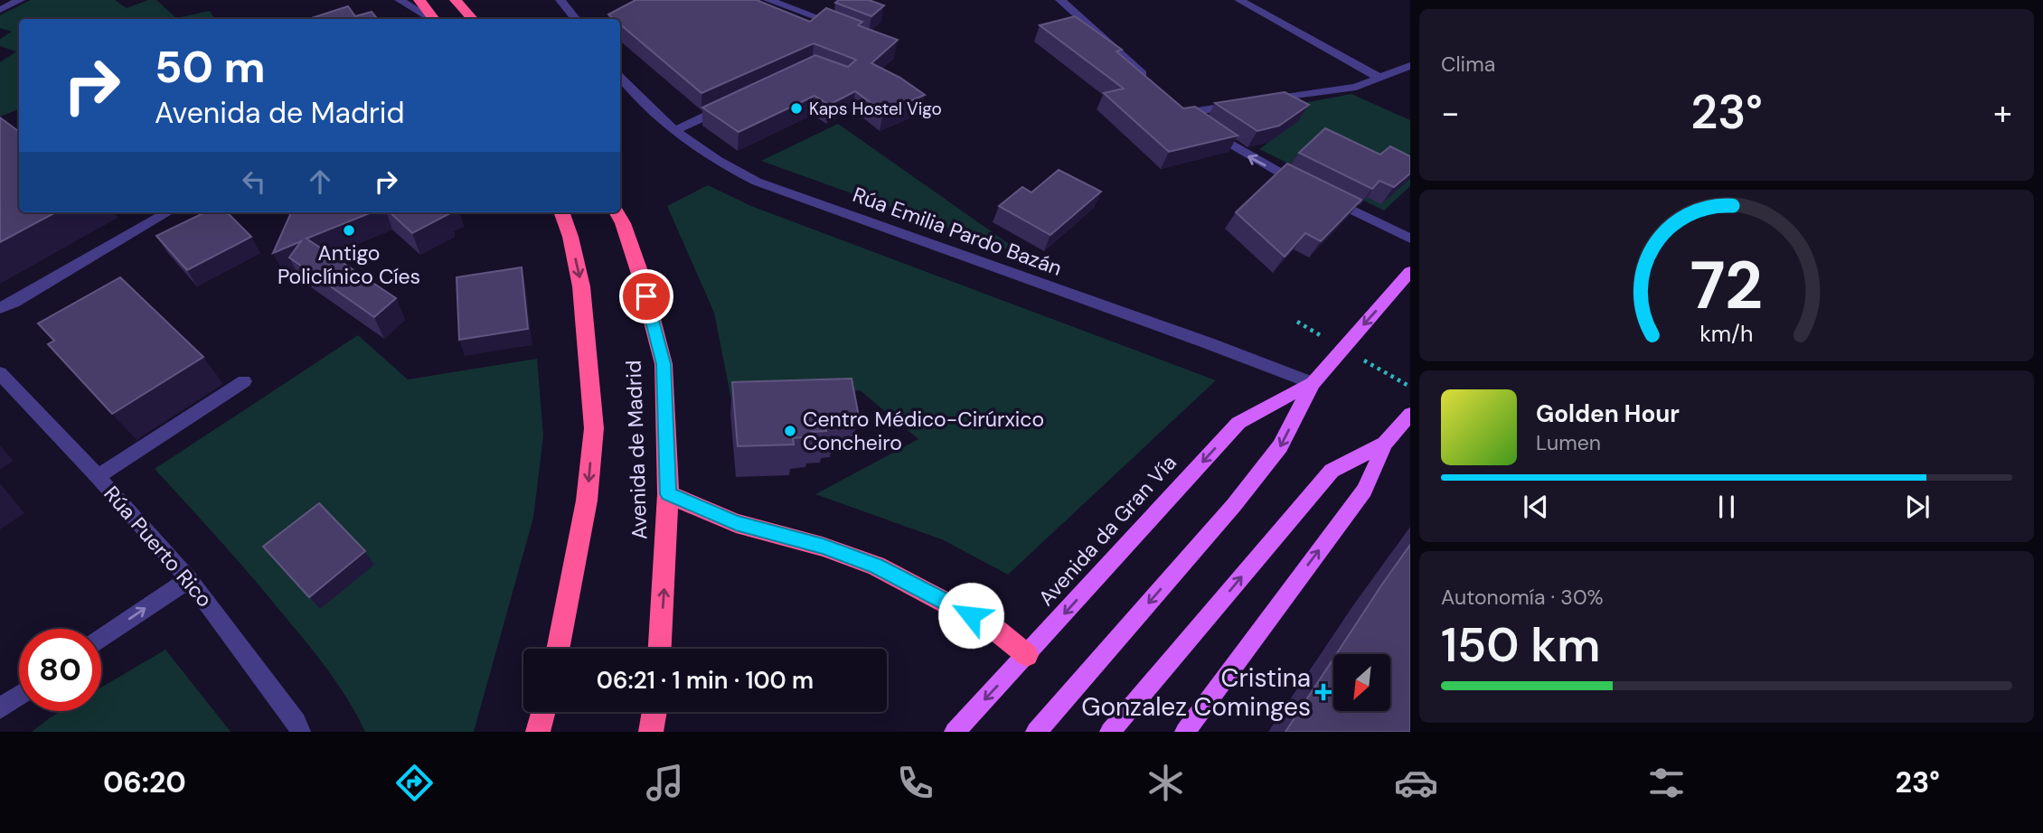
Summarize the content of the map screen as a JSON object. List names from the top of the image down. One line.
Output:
{"streets":{"highway":["Avenida de Madrid"],"main road":["Avenida da Gran Vía"],"street":["Rúa Emilia Pardo Bazán","Rúa Puerto Rico"]},"crossings":[["Rúa Emilia Pardo Bazán","Avenida da Gran Vía"]],"places":{"other":["Kaps Hostel Vigo","Antigo Policlínico Cíes","Centro Médico-Cirúrxico Concheiro"],"health":["Cristina Gonzalez Cominges"]},"north":"bottom left","page":{"tile":["Clima",["Autonomía · 30%","150 km"]],"turn":["50 m","Avenida de Madrid"],"heat":["−","23°","+"],"song":["Golden Hour","Lumen"],"limit":"80","trip":"06:21 · 1 min · 100 m","tabs":["06:20","23°"],"gauge":["72","km/h"]}}
